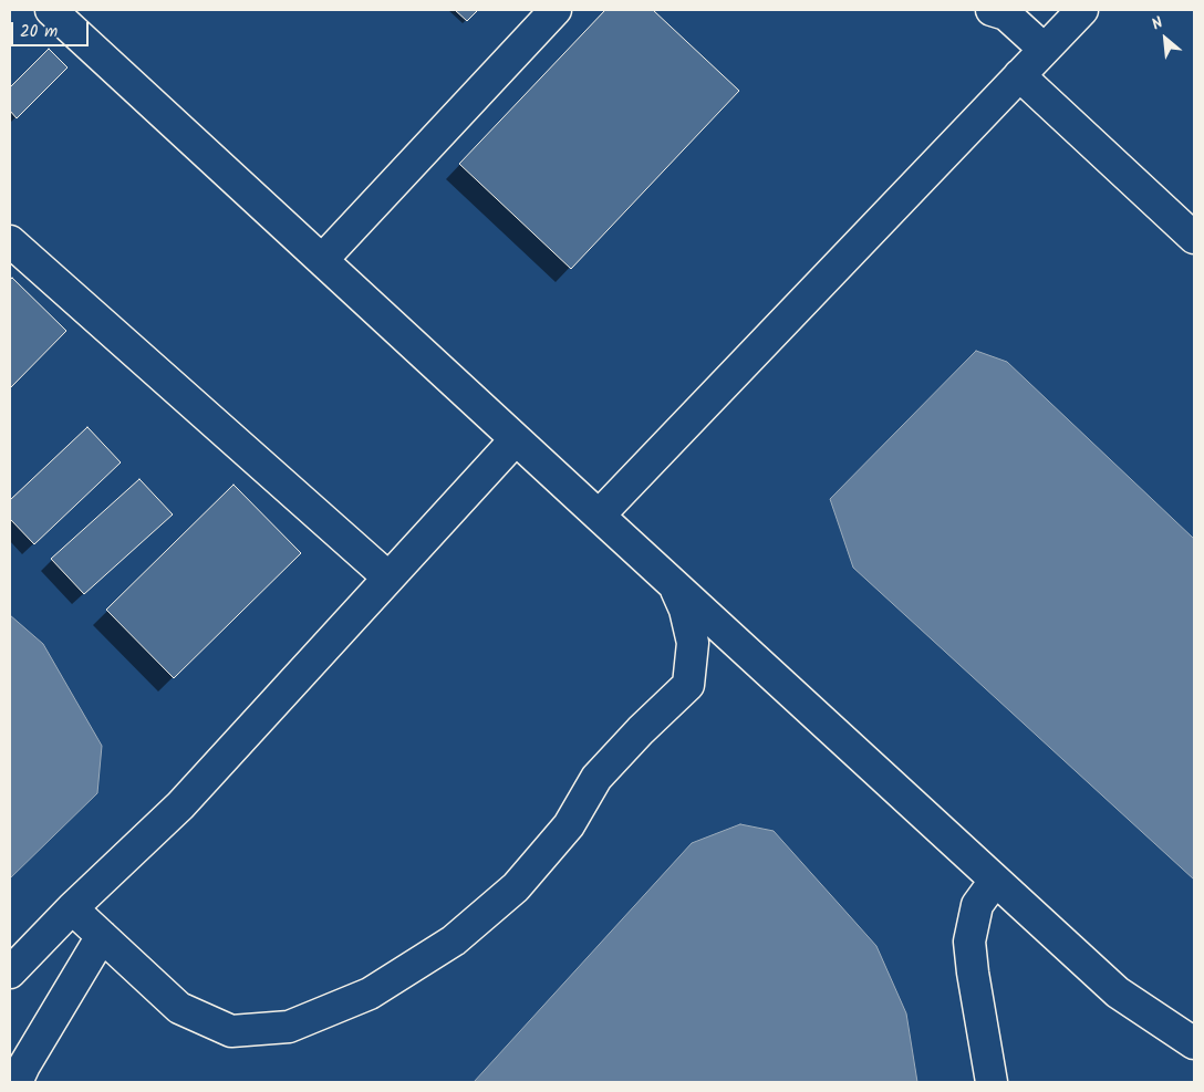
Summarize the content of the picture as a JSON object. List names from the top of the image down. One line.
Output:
{"scale_bar":"20 m","north":"top left"}
